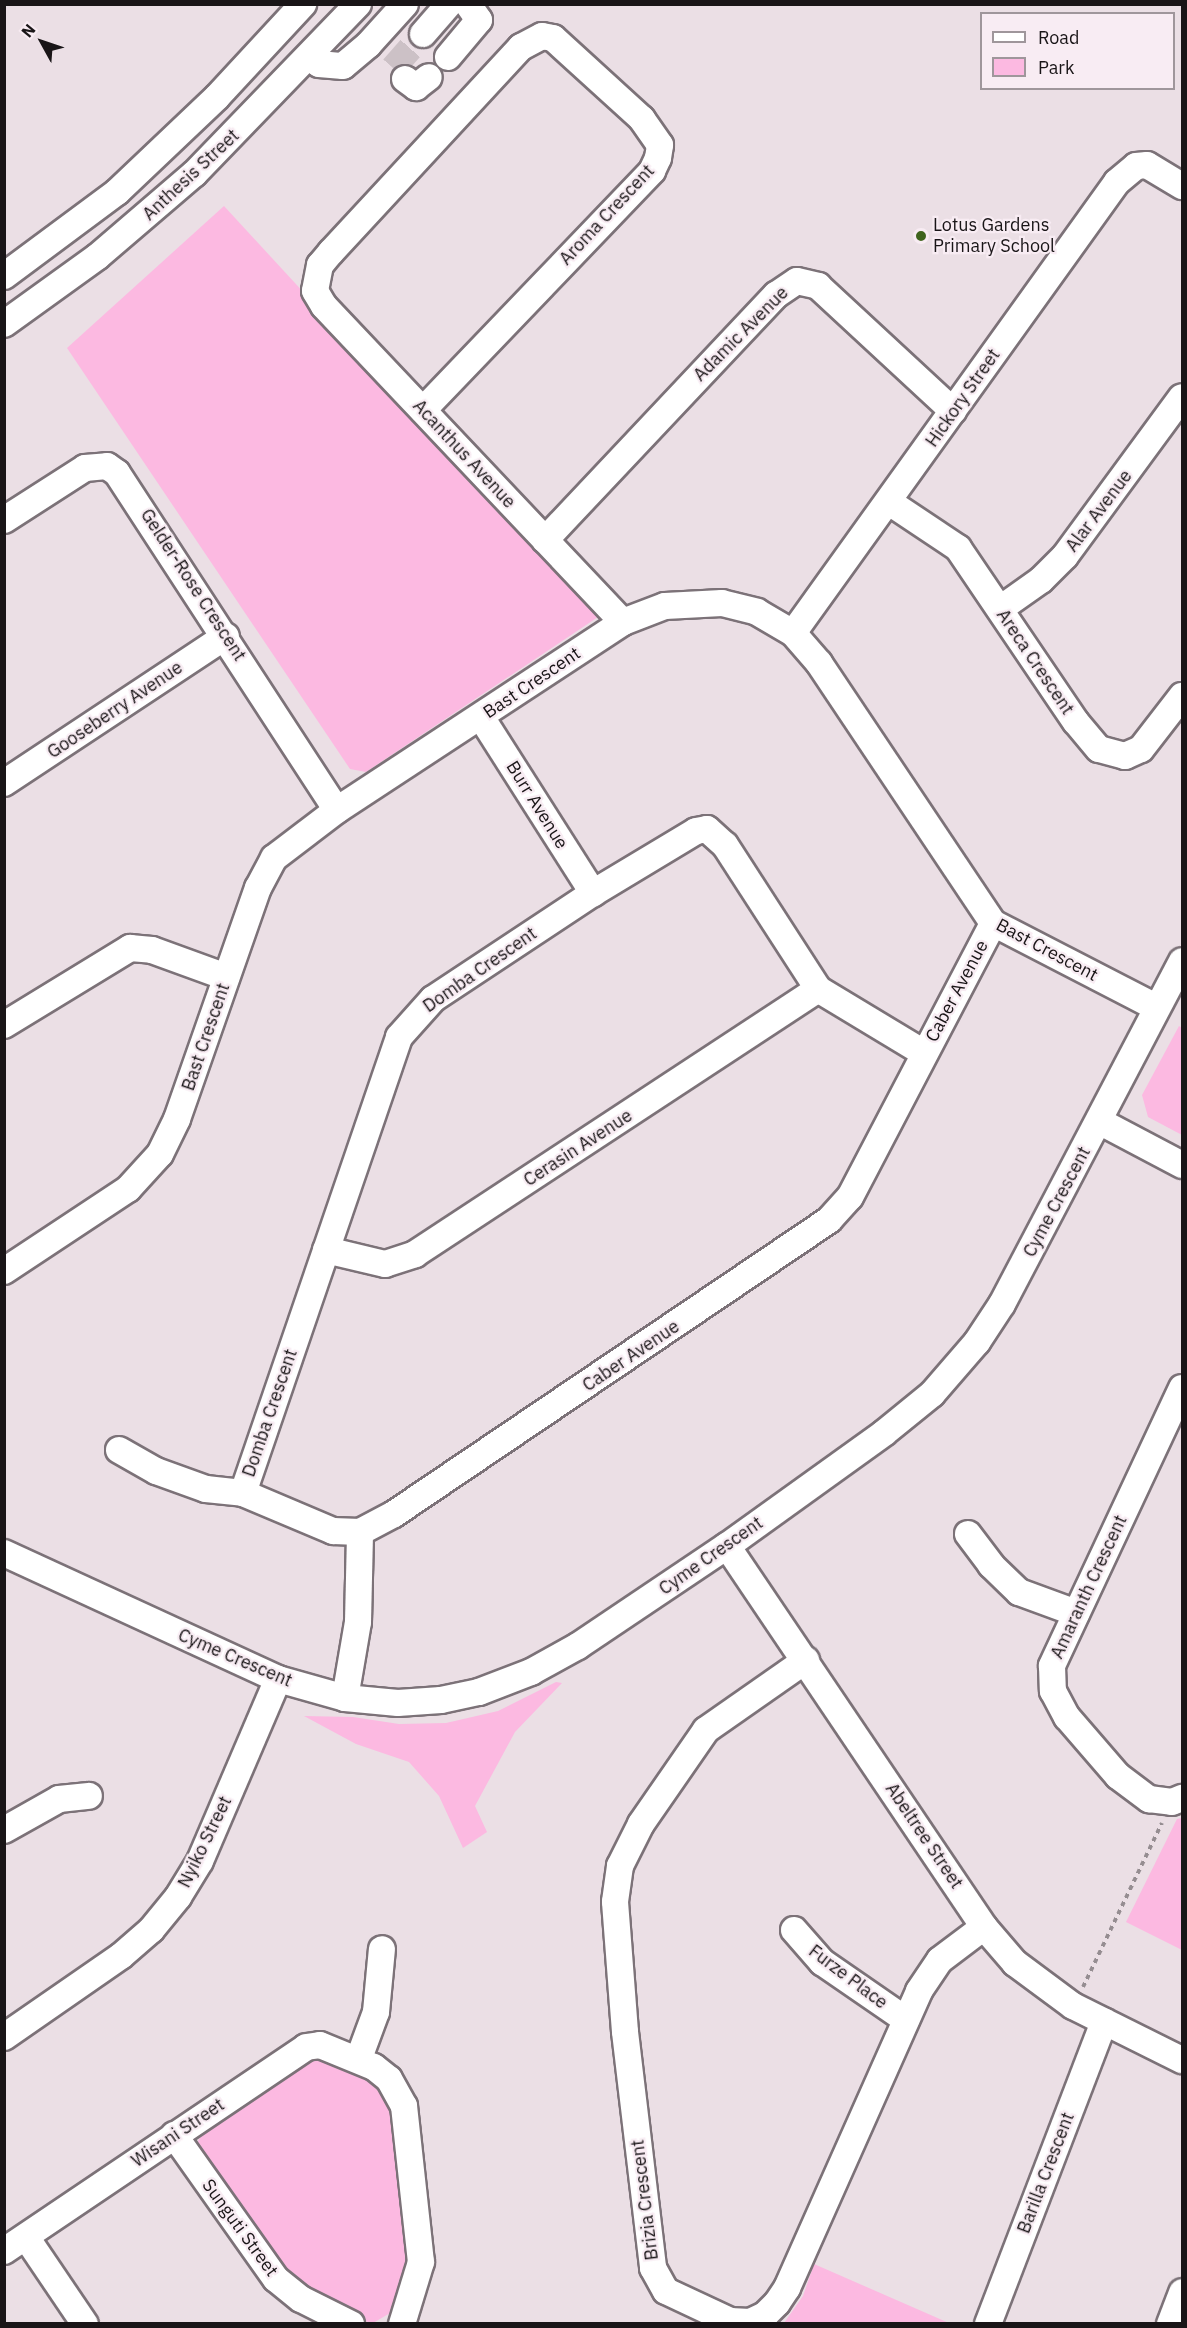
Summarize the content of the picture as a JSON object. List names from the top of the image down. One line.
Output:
{"streets":{"street":["Anthesis Street","Aroma Crescent","Adamic Avenue","Hickory Street","Acanthus Avenue","Alar Avenue","Gelder-Rose Crescent","Areca Crescent","Bast Crescent","Gooseberry Avenue","Burr Avenue","Domba Crescent","Caber Avenue","Cerasin Avenue","Cyme Crescent","Amaranth Crescent","Abeltree Street","Nyiko Street","Furze Place","Wisani Street","Barilla Crescent","Brizia Crescent","Sunguti Street"]},"crossings":[["Aroma Crescent","Acanthus Avenue"],["Adamic Avenue","Hickory Street"],["Adamic Avenue","Acanthus Avenue"],["Hickory Street","Areca Crescent"],["Hickory Street","Bast Crescent"],["Acanthus Avenue","Bast Crescent"],["Alar Avenue","Areca Crescent"],["Gelder-Rose Crescent","Bast Crescent"],["Gelder-Rose Crescent","Gooseberry Avenue"],["Bast Crescent","Burr Avenue"],["Bast Crescent","Caber Avenue"],["Bast Crescent","Cyme Crescent"],["Burr Avenue","Domba Crescent"],["Domba Crescent","Caber Avenue"],["Domba Crescent","Cerasin Avenue"],["Cyme Crescent","Abeltree Street"],["Cyme Crescent","Nyiko Street"],["Abeltree Street","Barilla Crescent"],["Abeltree Street","Brizia Crescent"],["Furze Place","Brizia Crescent"],["Wisani Street","Sunguti Street"]],"places":["Lotus Gardens Primary School"],"legend":["Road","Park"],"north":"top left"}
